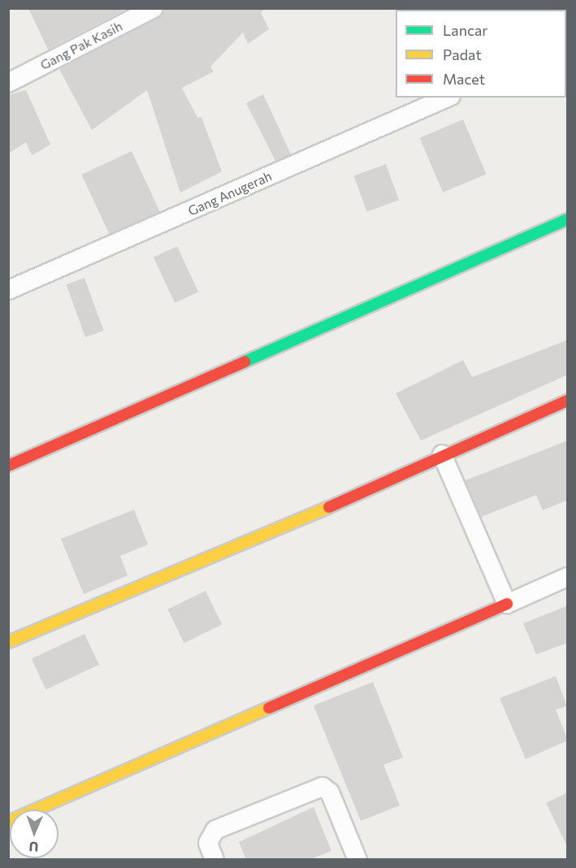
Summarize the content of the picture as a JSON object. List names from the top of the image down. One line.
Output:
{"streets":{"street":["Gang Pak Kasih","Gang Anugerah"]},"legend":["Lancar","Padat","Macet"],"north":"bottom"}
